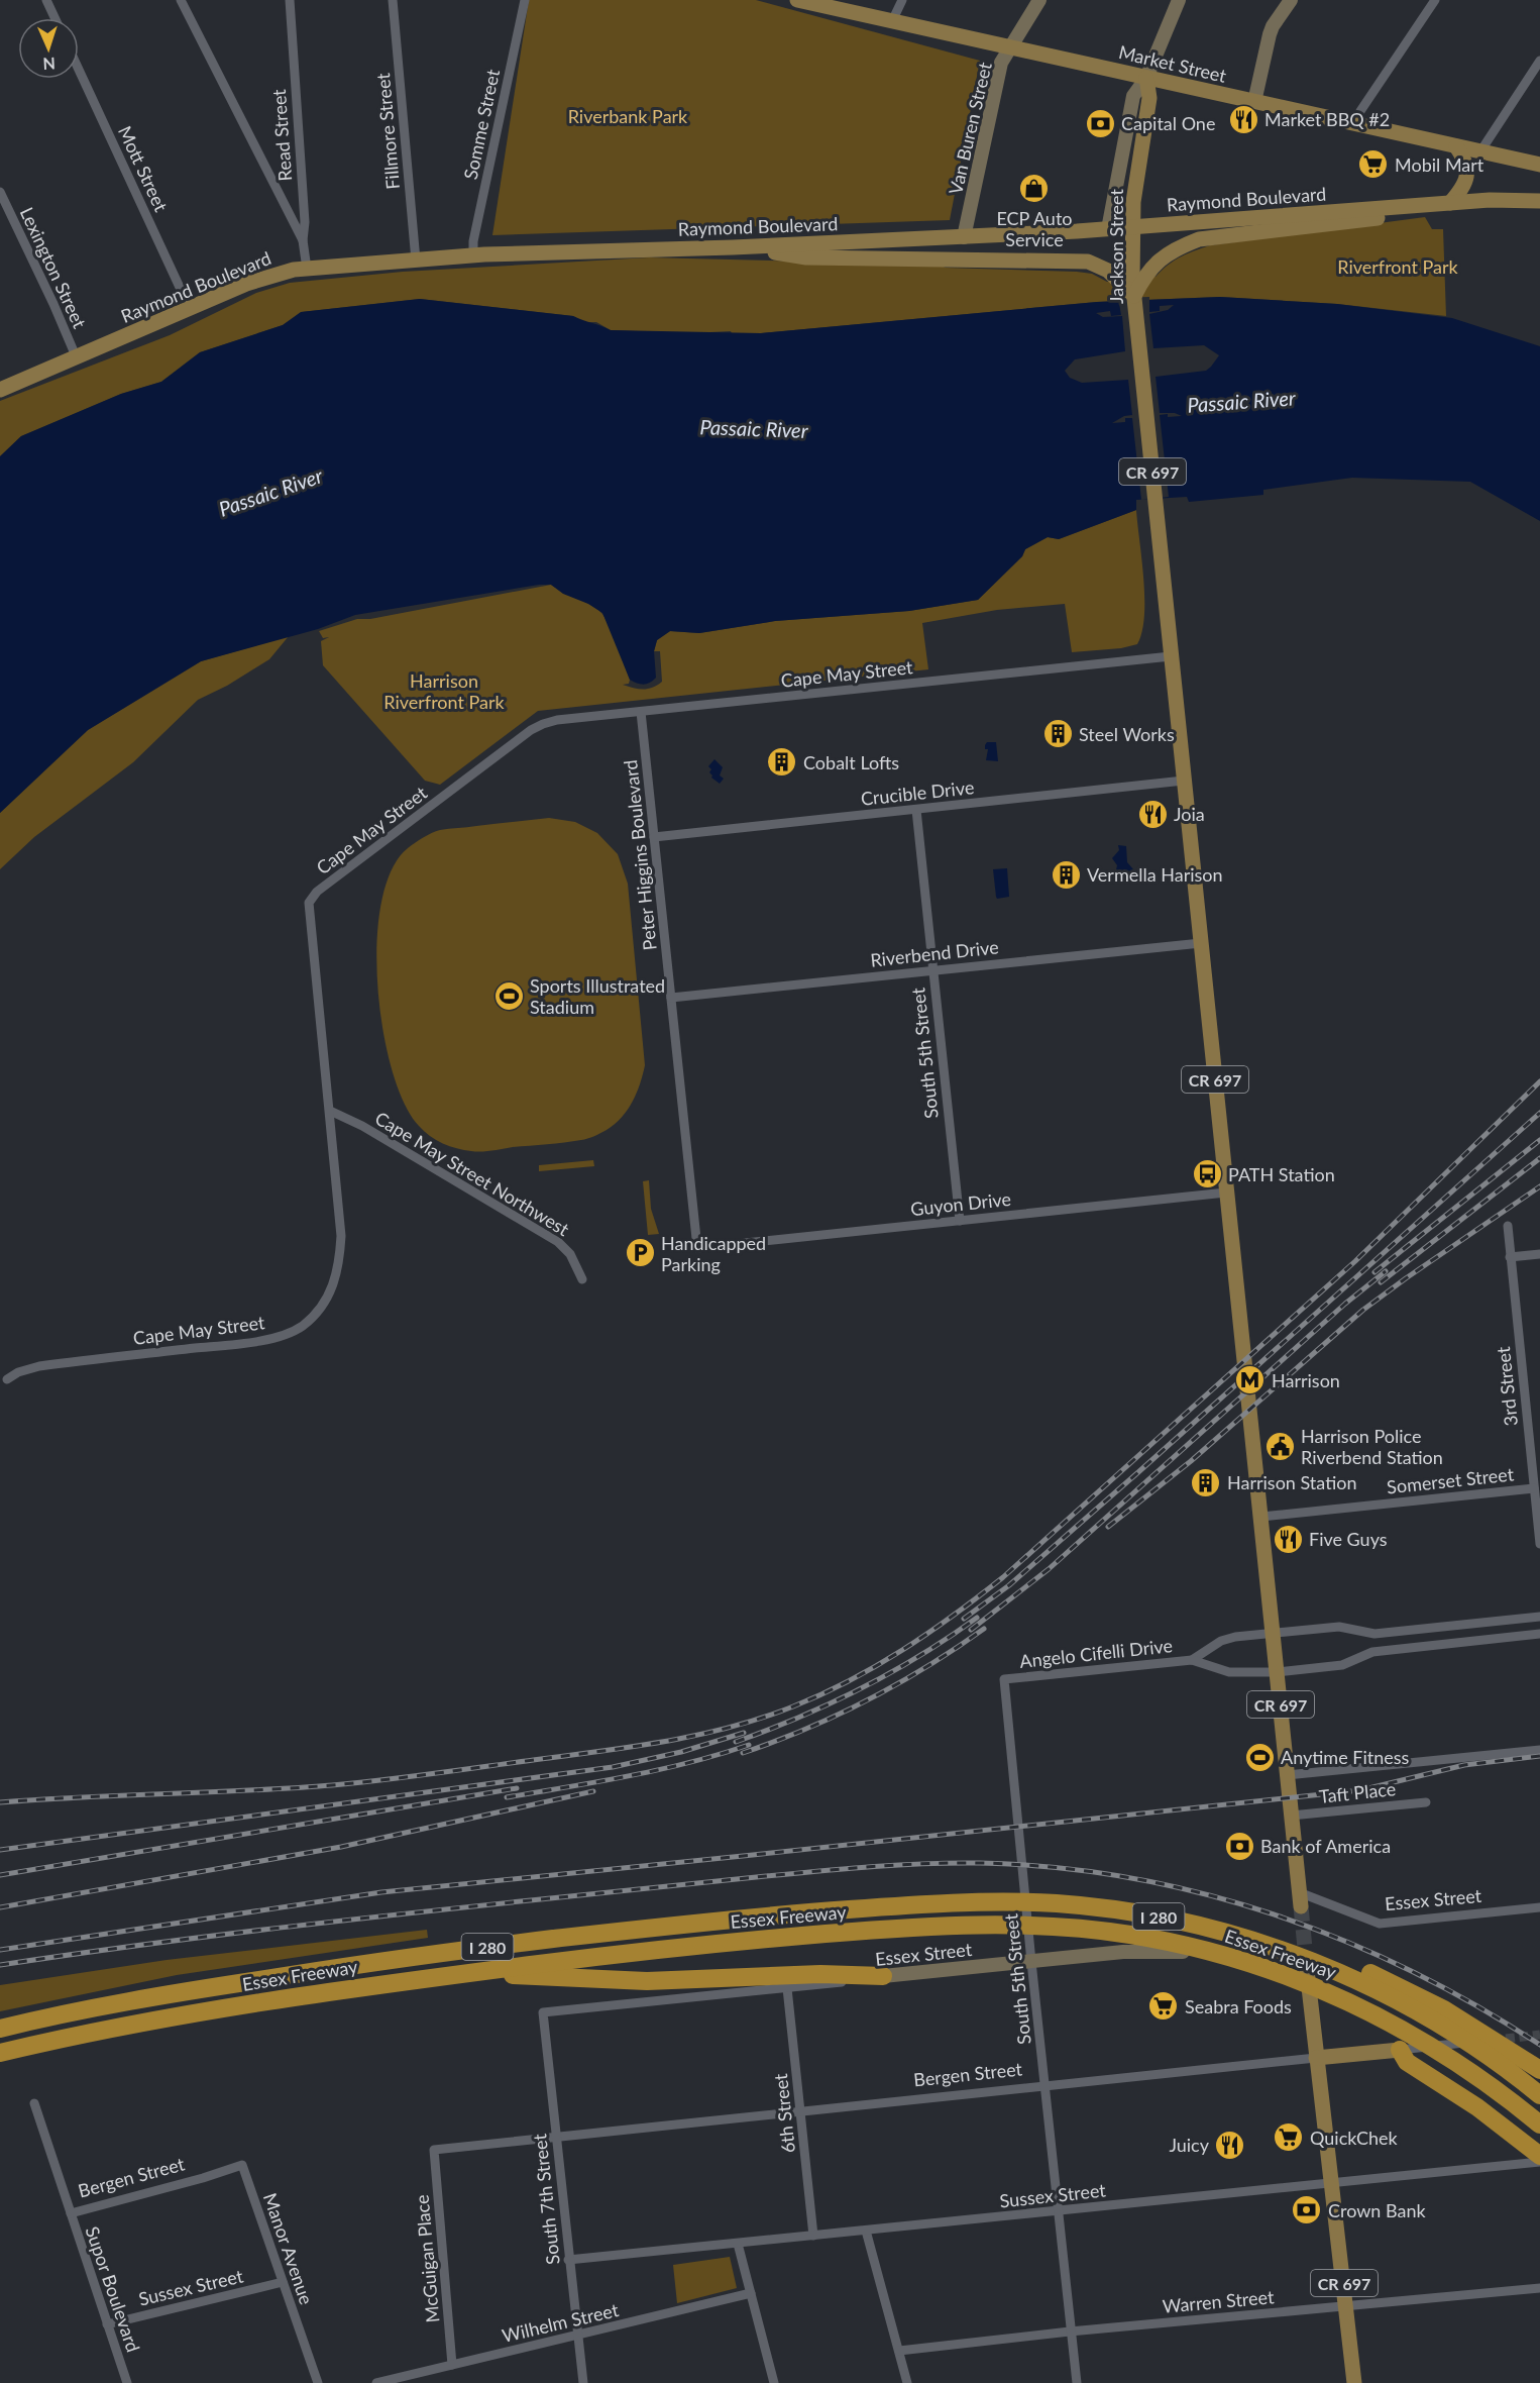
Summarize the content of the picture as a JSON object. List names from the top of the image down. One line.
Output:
{"streets":{"highway":["Essex Freeway","I 280"],"main road":["Market Street","Raymond Boulevard","Jackson Street","CR 697","Bergen Street"],"street":["Somme Street","Van Buren Street","Fillmore Street","Read Street","Mott Street","Lexington Street","Cape May Street","Crucible Drive","Peter Higgins Boulevard","Riverbend Drive","South 5th Street","Cape May Street Northwest","Guyon Drive","3rd Street","Somerset Street","Angelo Cifelli Drive","Taft Place","Essex Street","6th Street","Sussex Street","South 7th Street","Manor Avenue","McGuigan Place","Supor Boulevard","Warren Street","Wilhelm Street"]},"crossings":[["Market Street","Van Buren Street"],["Market Street","Jackson Street"],["Somme Street","Raymond Boulevard"],["Van Buren Street","Raymond Boulevard"],["Fillmore Street","Raymond Boulevard"],["Read Street","Raymond Boulevard"],["Mott Street","Raymond Boulevard"],["Raymond Boulevard","Jackson Street"],["Raymond Boulevard","Lexington Street"],["Jackson Street","CR 697"],["Jackson Street","Cape May Street"],["CR 697","Cape May Street"],["CR 697","Crucible Drive"],["CR 697","Riverbend Drive"],["CR 697","Guyon Drive"],["CR 697","Somerset Street"],["CR 697","Angelo Cifelli Drive"],["CR 697","Taft Place"],["CR 697","Essex Street"],["CR 697","Bergen Street"],["CR 697","Sussex Street"],["CR 697","Warren Street"],["Cape May Street","Peter Higgins Boulevard"],["Cape May Street","Cape May Street Northwest"],["Crucible Drive","Peter Higgins Boulevard"],["Crucible Drive","South 5th Street"],["Peter Higgins Boulevard","Riverbend Drive"],["Peter Higgins Boulevard","Guyon Drive"],["Riverbend Drive","South 5th Street"],["South 5th Street","Guyon Drive"],["South 5th Street","Angelo Cifelli Drive"],["South 5th Street","Essex Street"],["South 5th Street","Bergen Street"],["South 5th Street","Sussex Street"],["South 5th Street","Warren Street"],["3rd Street","Somerset Street"],["Essex Street","6th Street"],["Essex Street","South 7th Street"],["Bergen Street","6th Street"],["Bergen Street","South 7th Street"],["Bergen Street","Manor Avenue"],["Bergen Street","McGuigan Place"],["Bergen Street","Supor Boulevard"],["6th Street","Sussex Street"],["Sussex Street","South 7th Street"],["Sussex Street","Manor Avenue"],["Sussex Street","Supor Boulevard"],["South 7th Street","Wilhelm Street"],["McGuigan Place","Wilhelm Street"]],"water":["Passaic River"],"parks":["Riverbank Park","Riverfront Park","Harrison Riverfront Park"],"places":{"restaurant":["Market BBQ #2","Joia","Five Guys","Juicy"],"bank":["Capital One","Bank of America","Crown Bank"],"supermarket":["Mobil Mart","Seabra Foods","QuickChek"],"shop":["ECP Auto Service"],"building":["Steel Works","Cobalt Lofts","Vermella Harison","Harrison Station"],"sports":["Sports Illustrated Stadium","Anytime Fitness"],"bus stop":["PATH Station"],"parking":["Handicapped Parking"],"metro station":["Harrison"],"public building":["Harrison Police Riverbend Station"]},"north":"bottom"}
